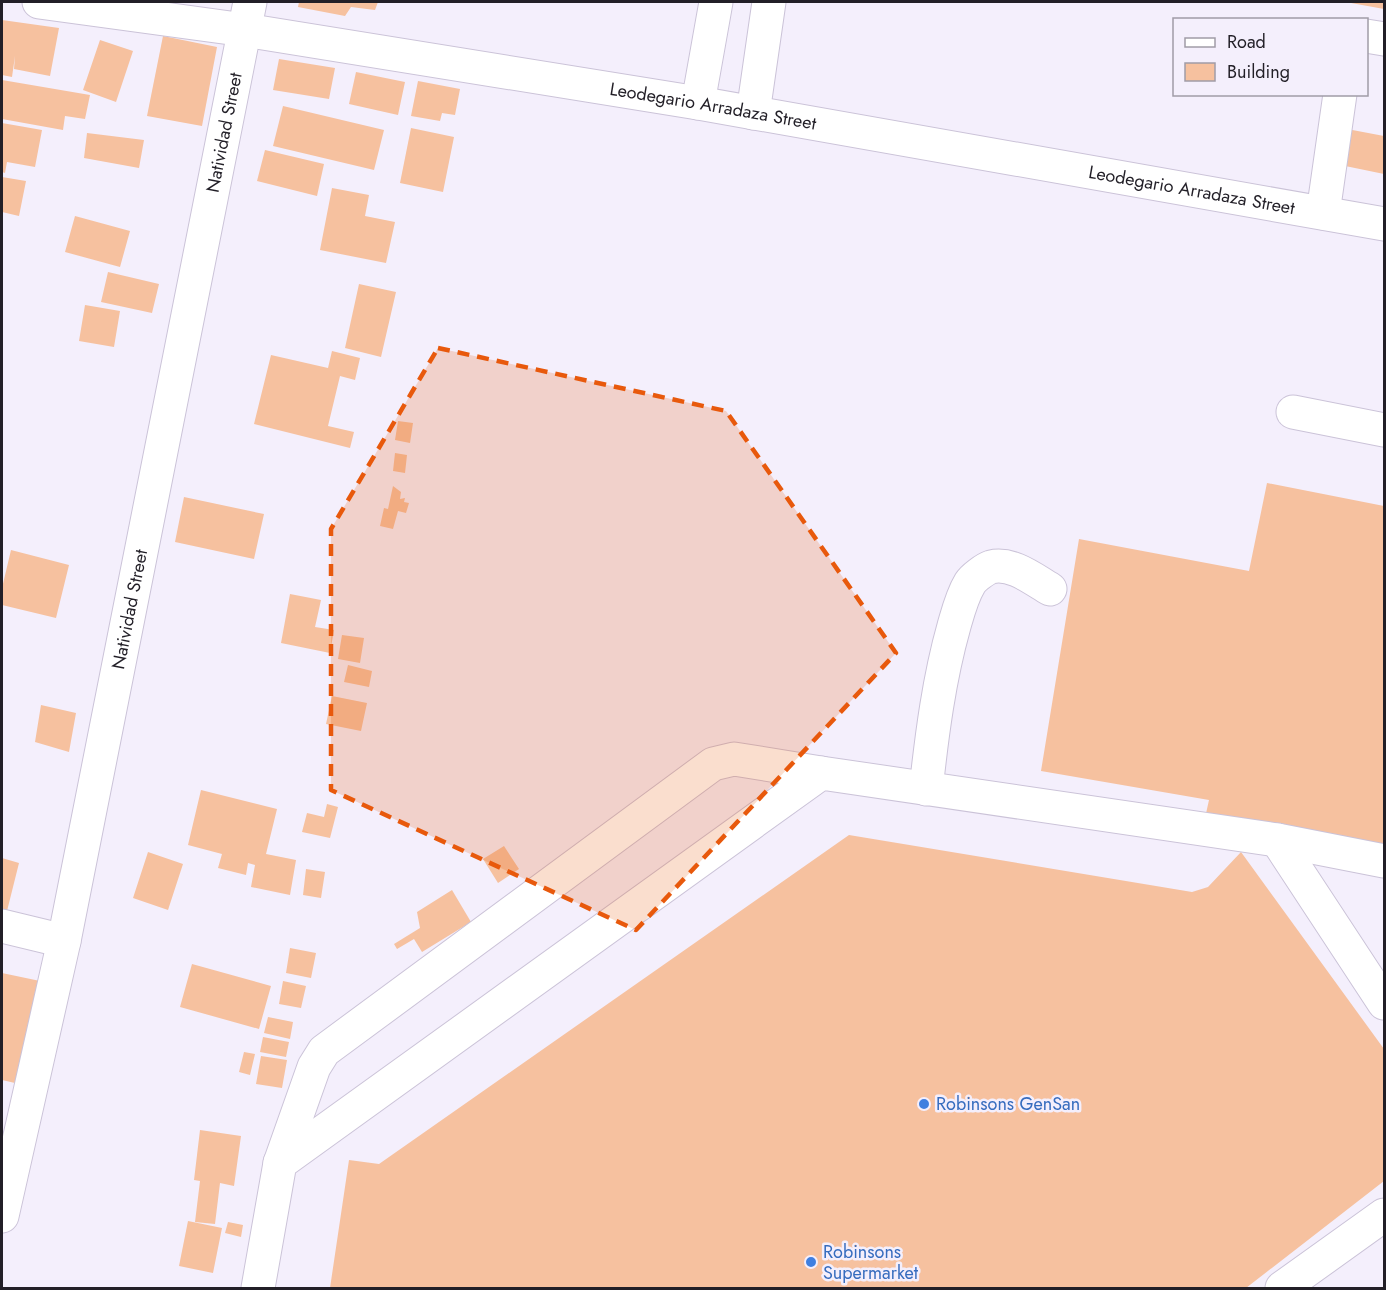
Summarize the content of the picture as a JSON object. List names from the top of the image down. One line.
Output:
{"streets":{"street":["Leodegario Arradaza Street","Natividad Street"]},"crossings":[["Leodegario Arradaza Street","Natividad Street"]],"places":["Robinsons GenSan","Robinsons Supermarket"],"legend":["Road","Building"]}
